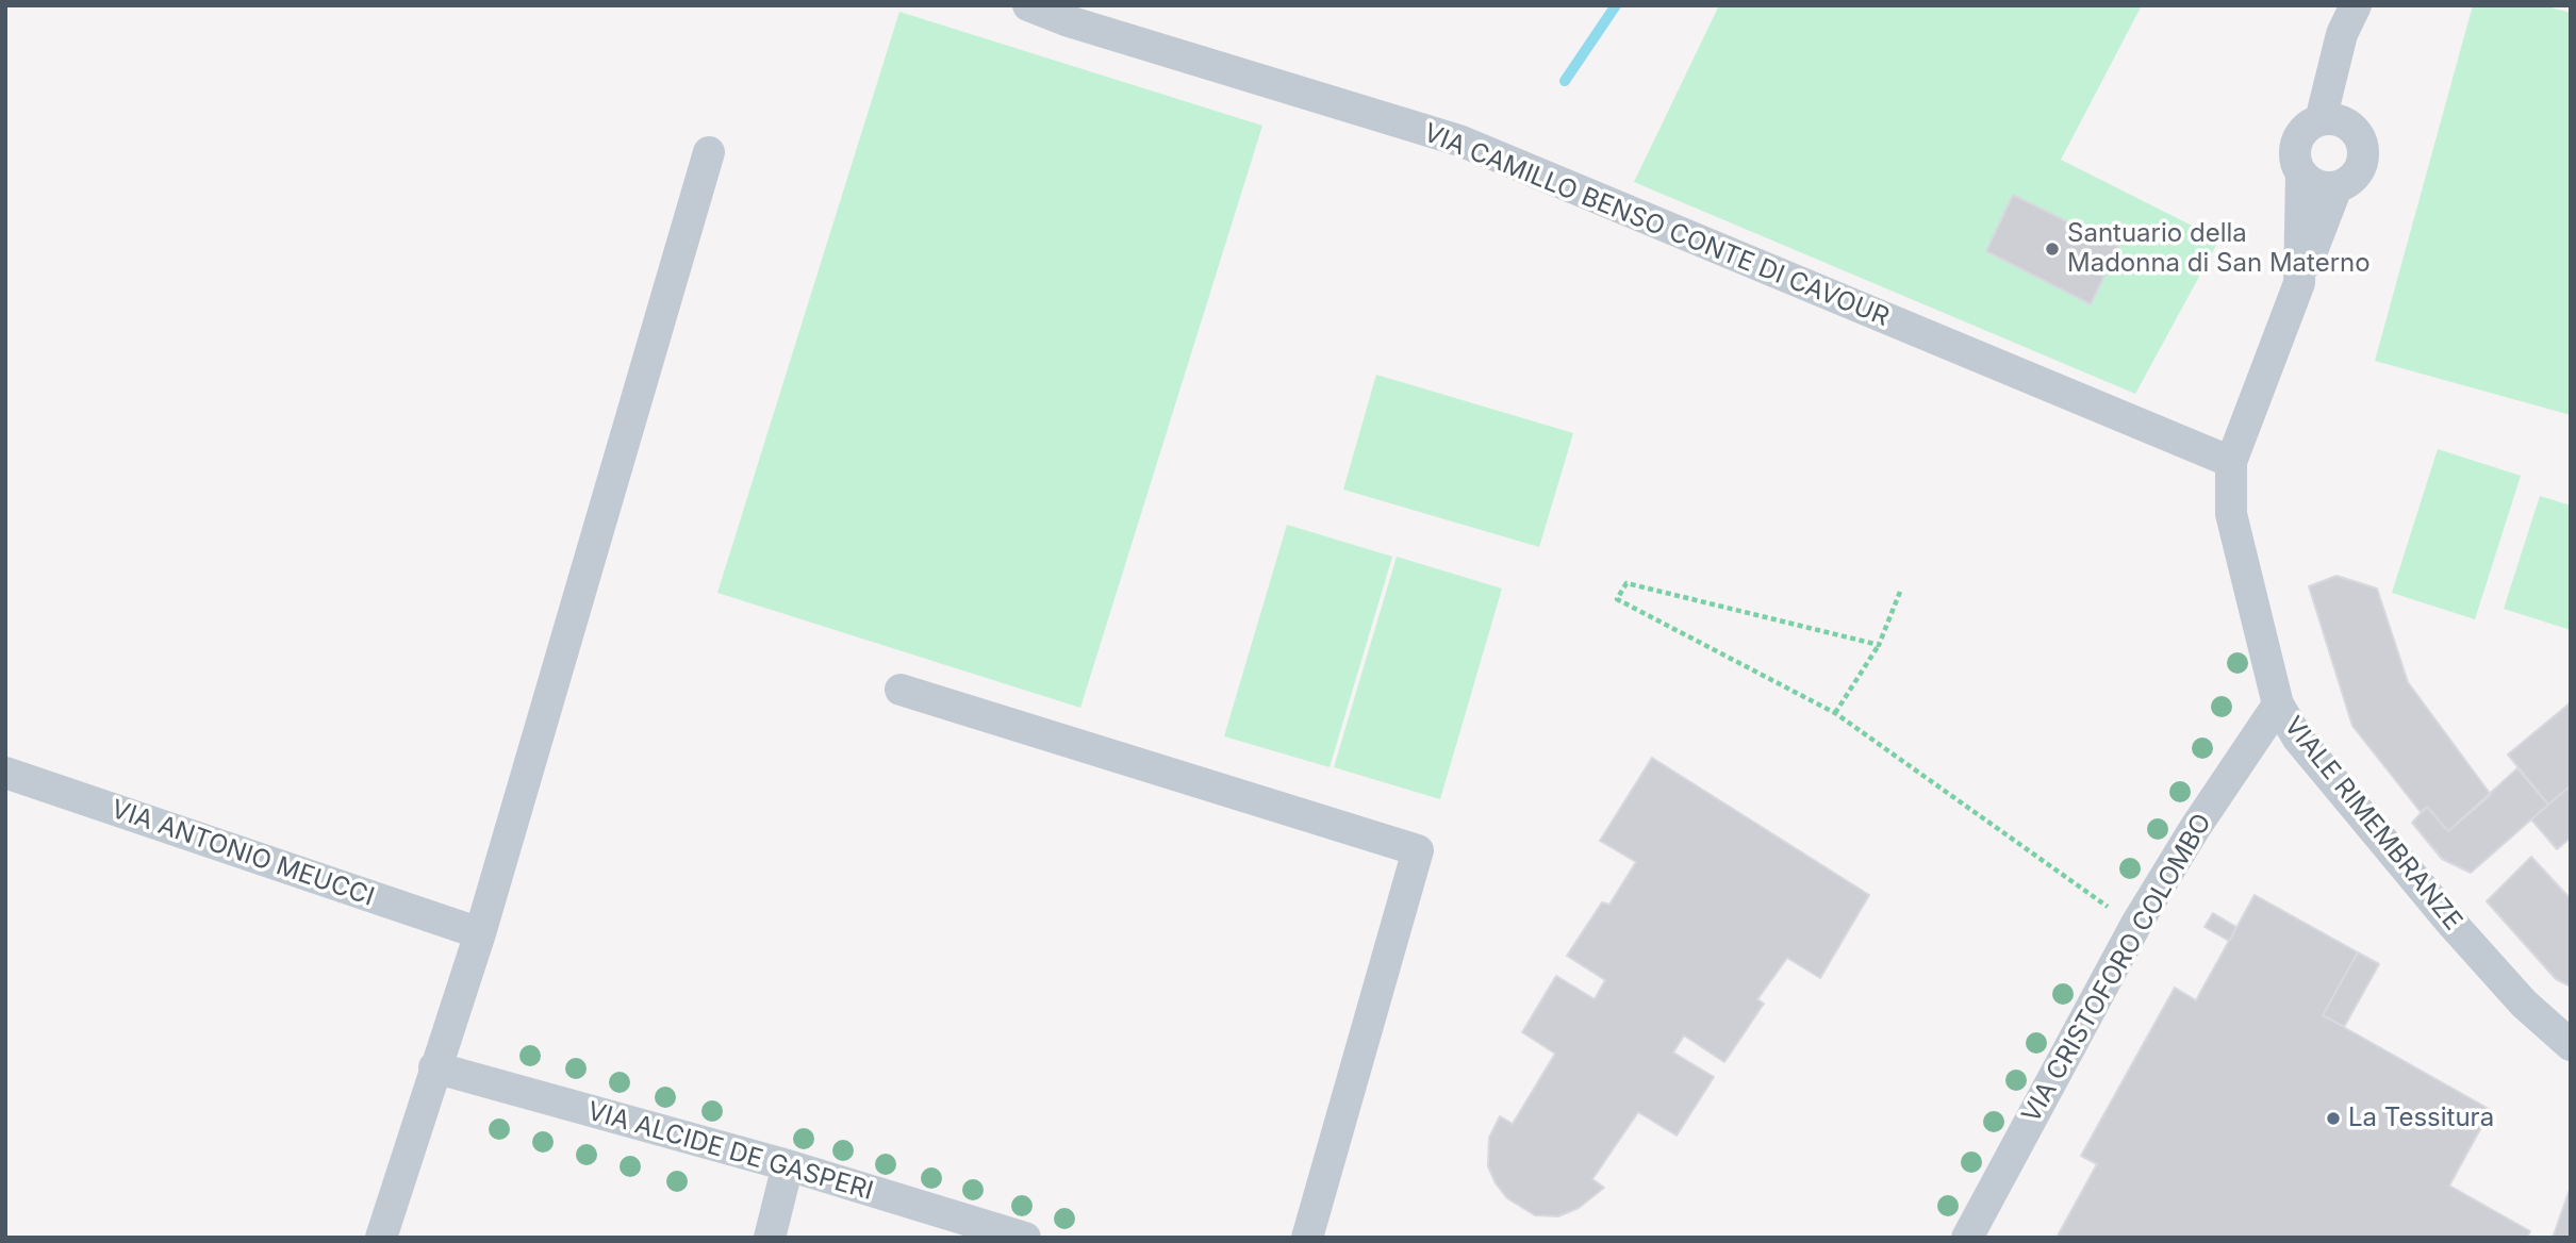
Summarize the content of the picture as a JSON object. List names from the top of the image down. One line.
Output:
{"streets":{"street":["VIA CAMILLO BENSO CONTE DI CAVOUR","VIALE RIMEMBRANZE","VIA ANTONIO MEUCCI","VIA CRISTOFORO COLOMBO","VIA ALCIDE DE GASPERI"]},"crossings":[["VIA CAMILLO BENSO CONTE DI CAVOUR","VIALE RIMEMBRANZE"],["VIALE RIMEMBRANZE","VIA CRISTOFORO COLOMBO"]],"places":["Santuario della Madonna di San Materno","La Tessitura"]}
